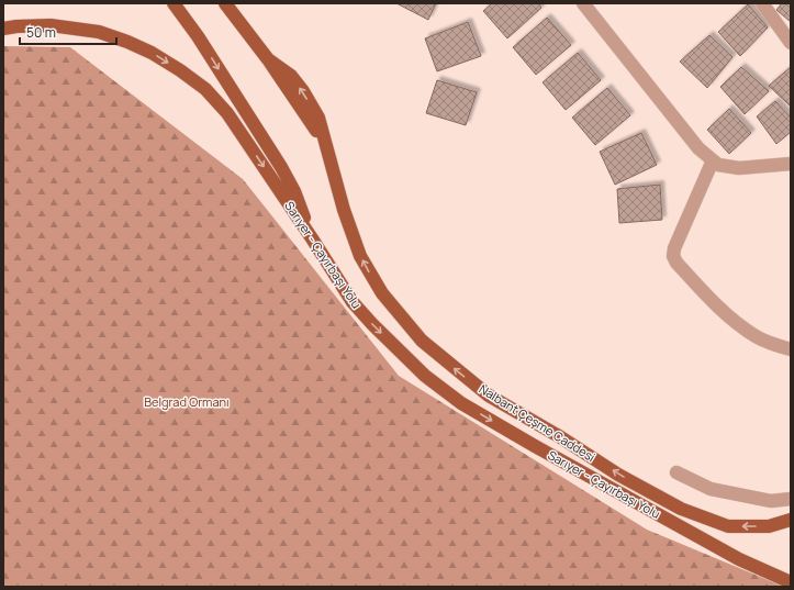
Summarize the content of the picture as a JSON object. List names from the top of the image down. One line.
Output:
{"streets":{"main road":["Sarıyer - Çayırbaşı Yolu","Nalbant Çeşme Caddesi"]},"one_way":["Sarıyer - Çayırbaşı Yolu","Nalbant Çeşme Caddesi"],"parks":["Belgrad Ormanı"],"scale_bar":"50 m"}
